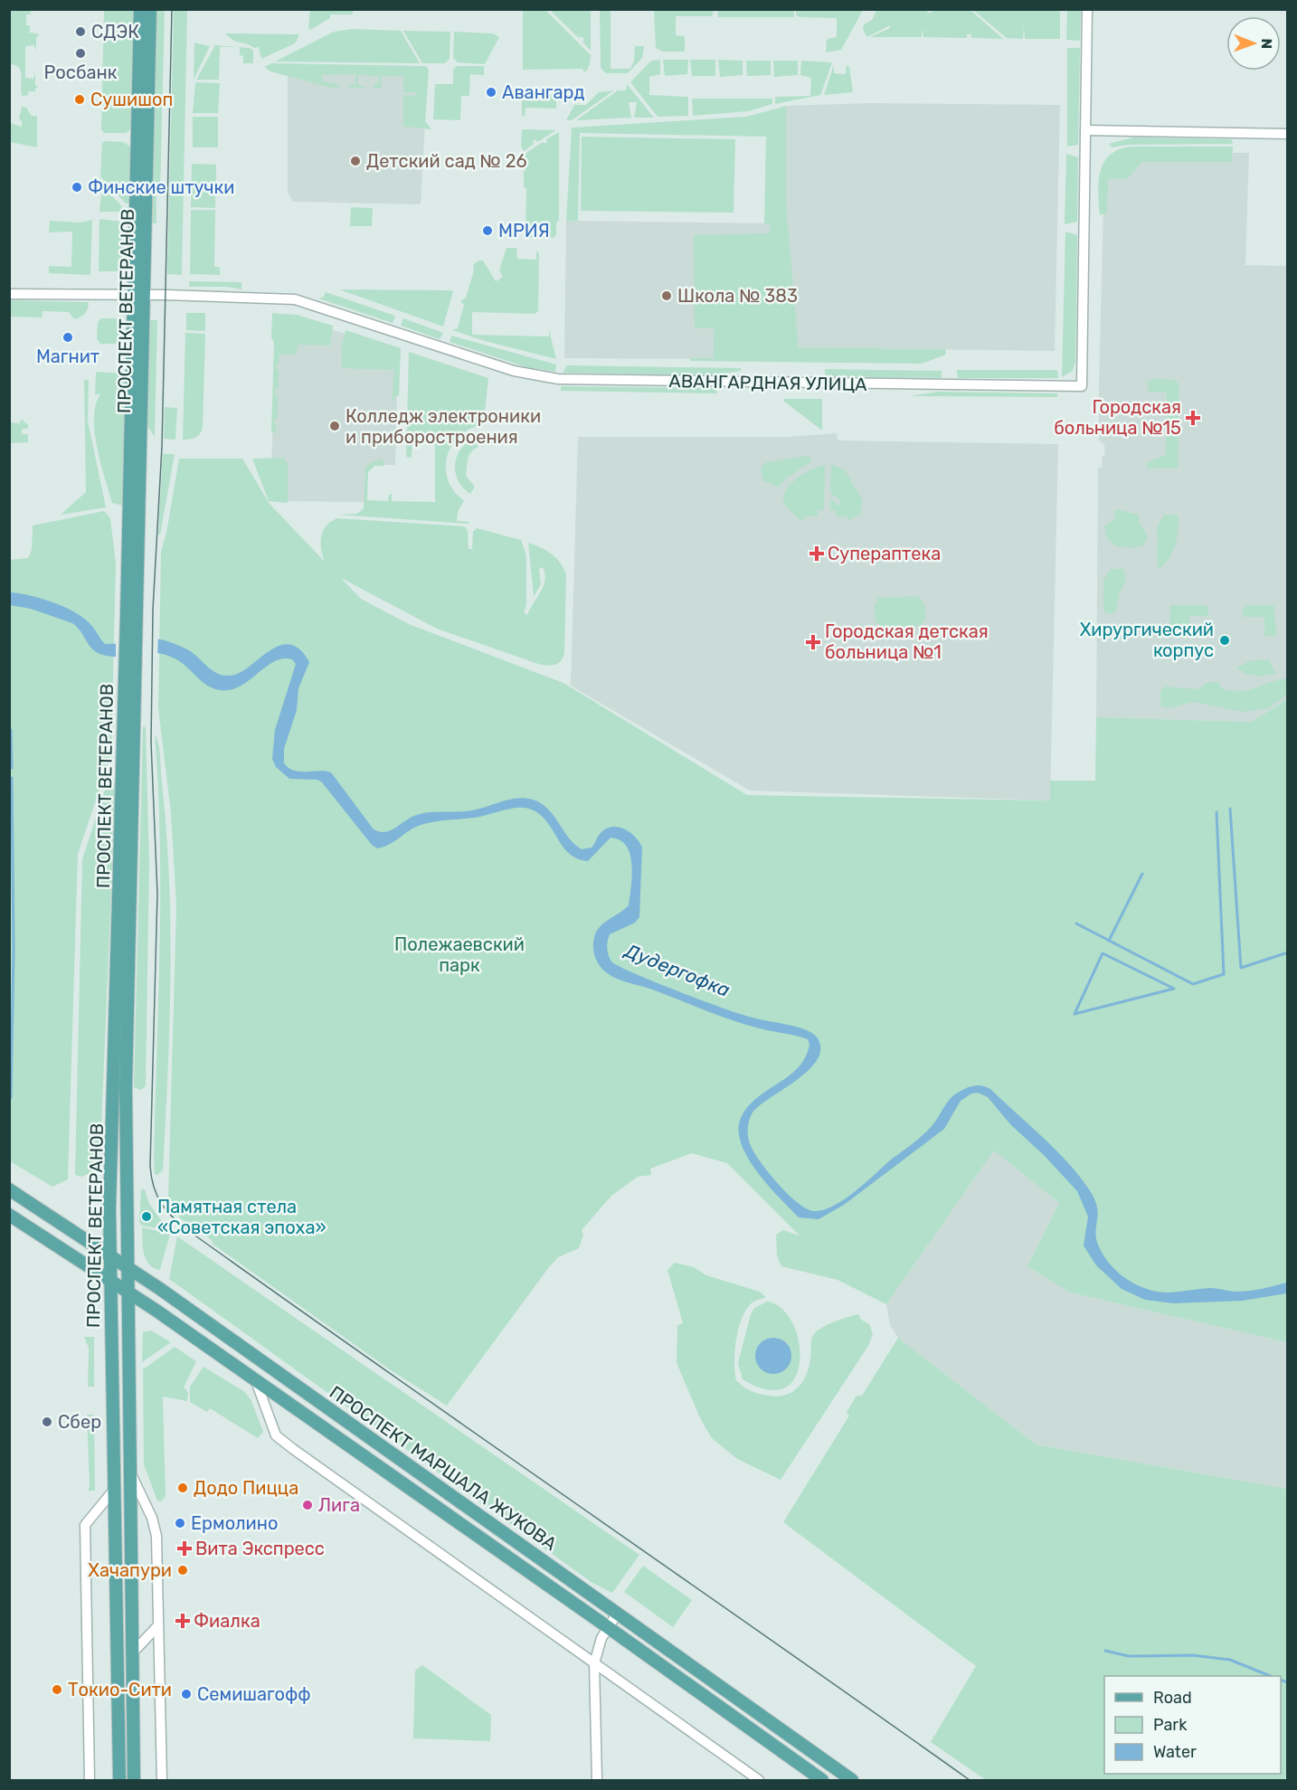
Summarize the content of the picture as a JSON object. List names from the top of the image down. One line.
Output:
{"streets":{"main road":["ПРОСПЕКТ ВЕТЕРАНОВ","ПРОСПЕКТ МАРШАЛА ЖУКОВА"],"street":["АВАНГАРДНАЯ УЛИЦА"]},"crossings":[["ПРОСПЕКТ ВЕТЕРАНОВ","АВАНГАРДНАЯ УЛИЦА"],["ПРОСПЕКТ ВЕТЕРАНОВ","ПРОСПЕКТ МАРШАЛА ЖУКОВА"]],"water":["Дудергофка"],"parks":["Полежаевский парк"],"places":{"other":["СДЭК","Росбанк","Авангард","Сушишоп","Детский сад № 26","Финские штучки","МРИЯ","Школа № 383","Магнит","Колледж электроники и приборостроения","Хирургический корпус","Памятная стела «Советская эпоха»","Сбер","Додо Пицца","Лига","Ермолино","Хачапури","Токио-Сити","Семишагофф"],"health":["Городская больница №15","Супераптека","Городская детская больница №1","Вита Экспресс","Фиалка"]},"legend":["Road","Park","Water"],"north":"right"}
